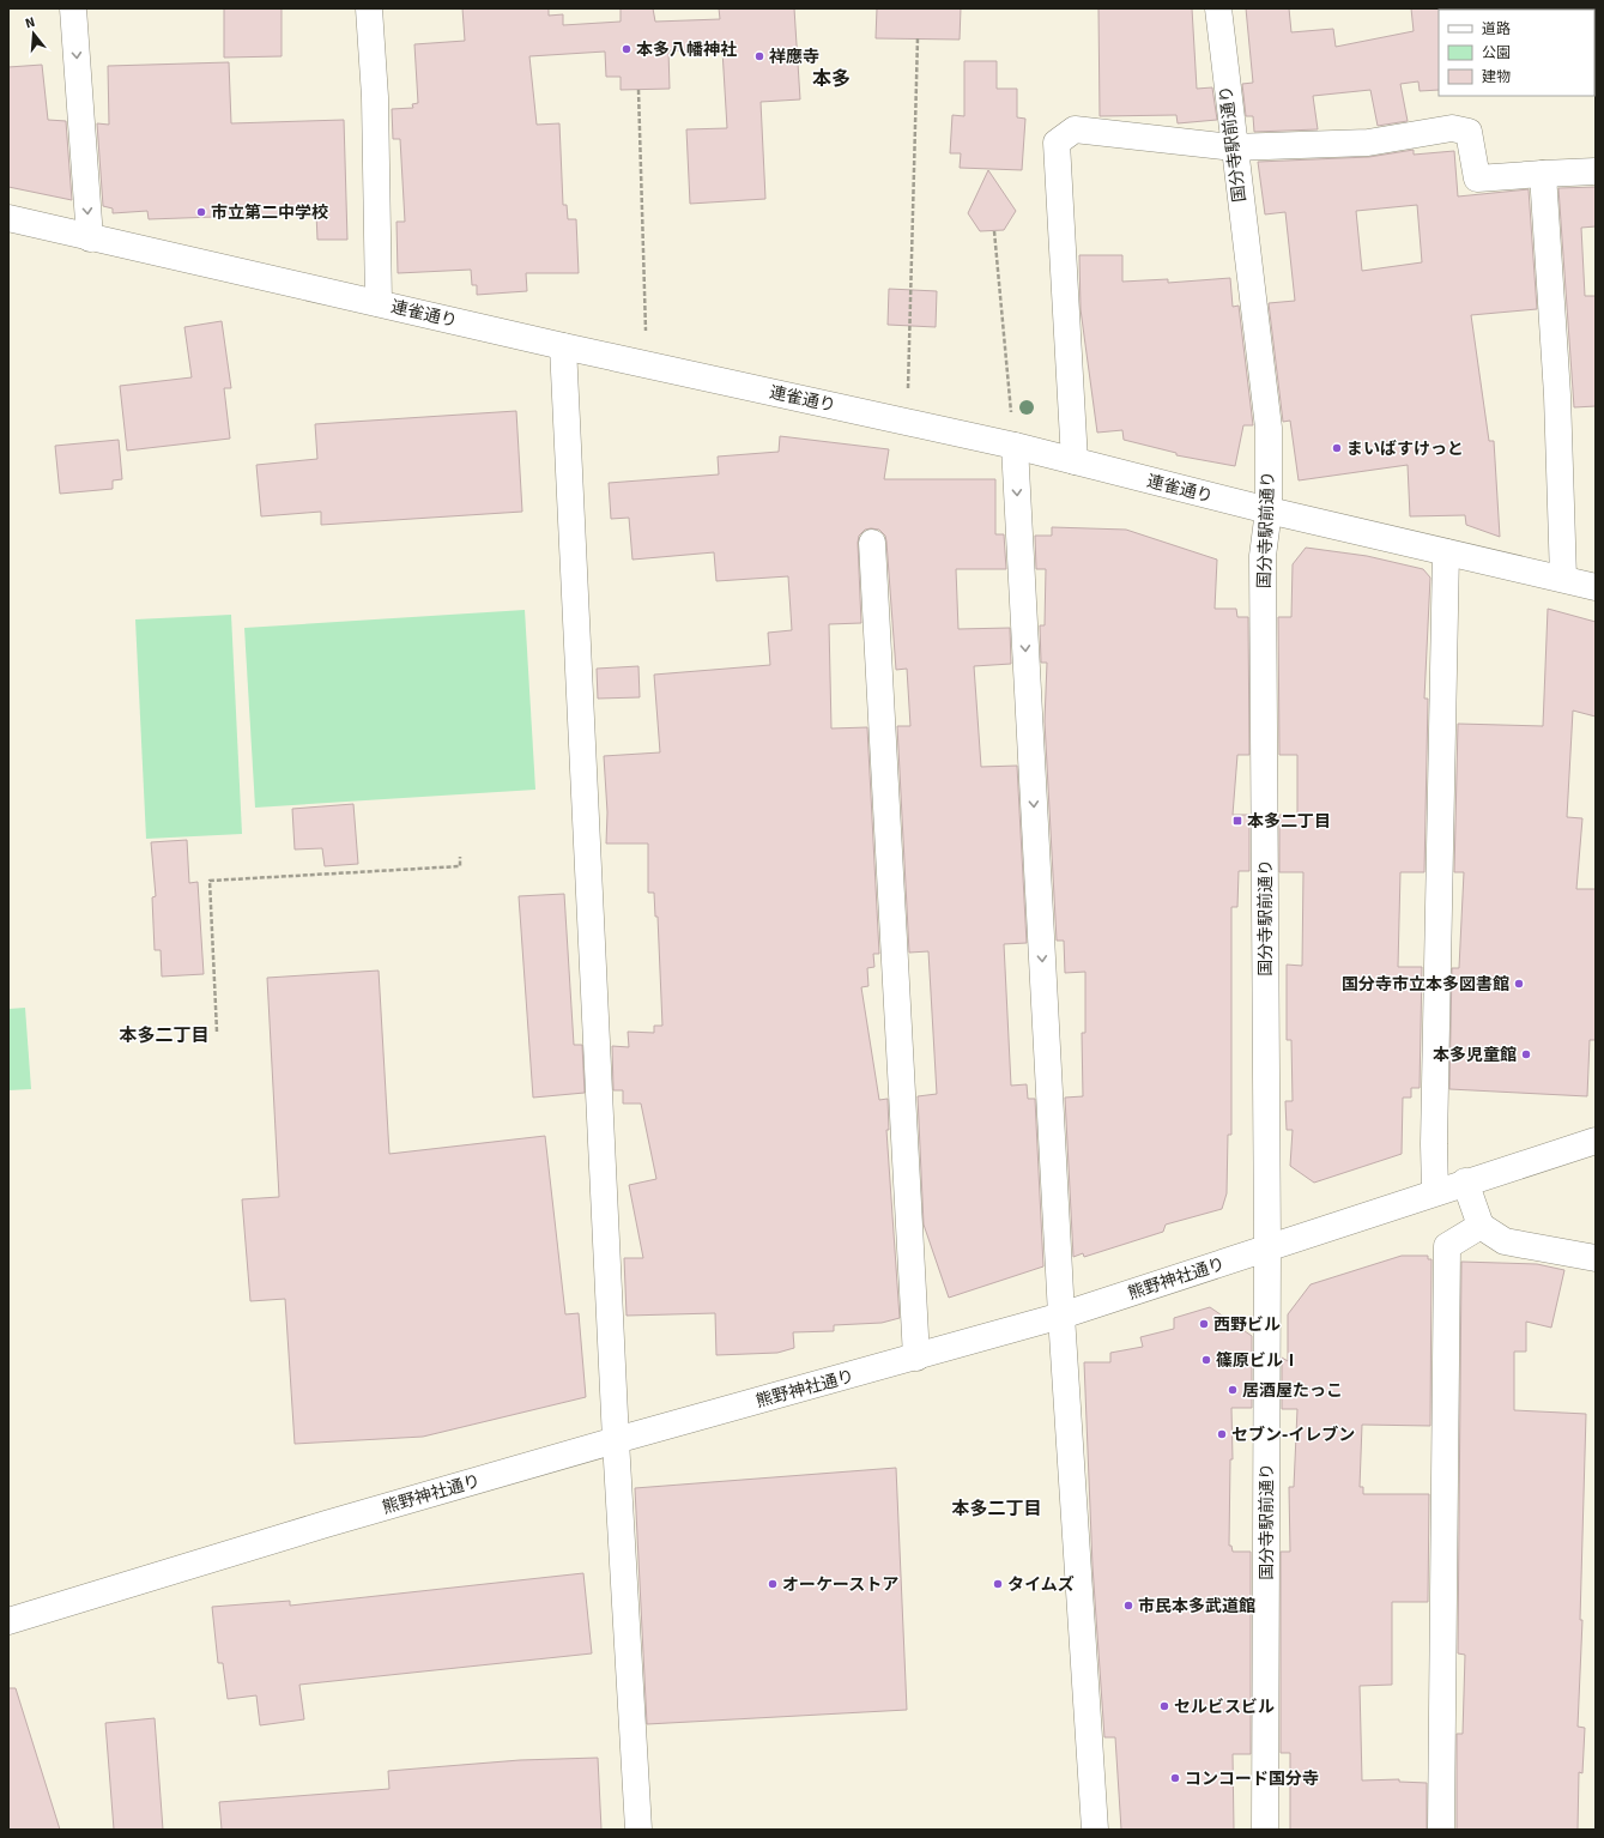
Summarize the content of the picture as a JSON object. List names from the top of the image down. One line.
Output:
{"streets":{"street":["国分寺駅前通り","連雀通り","熊野神社通り"]},"crossings":[["国分寺駅前通り","連雀通り"],["国分寺駅前通り","熊野神社通り"]],"districts":["本多","本多二丁目","本多二丁目"],"places":{"other":["本多八幡神社","祥應寺","市立第二中学校","まいばすけっと","国分寺市立本多図書館","本多児童館","西野ビル","篠原ビルⅠ","居酒屋たっこ","セブン-イレブン","オーケーストア","タイムズ","市民本多武道館","セルビスビル","コンコード国分寺"],"transit":["本多二丁目"]},"legend":["道路","公園","建物"],"north":"top"}
